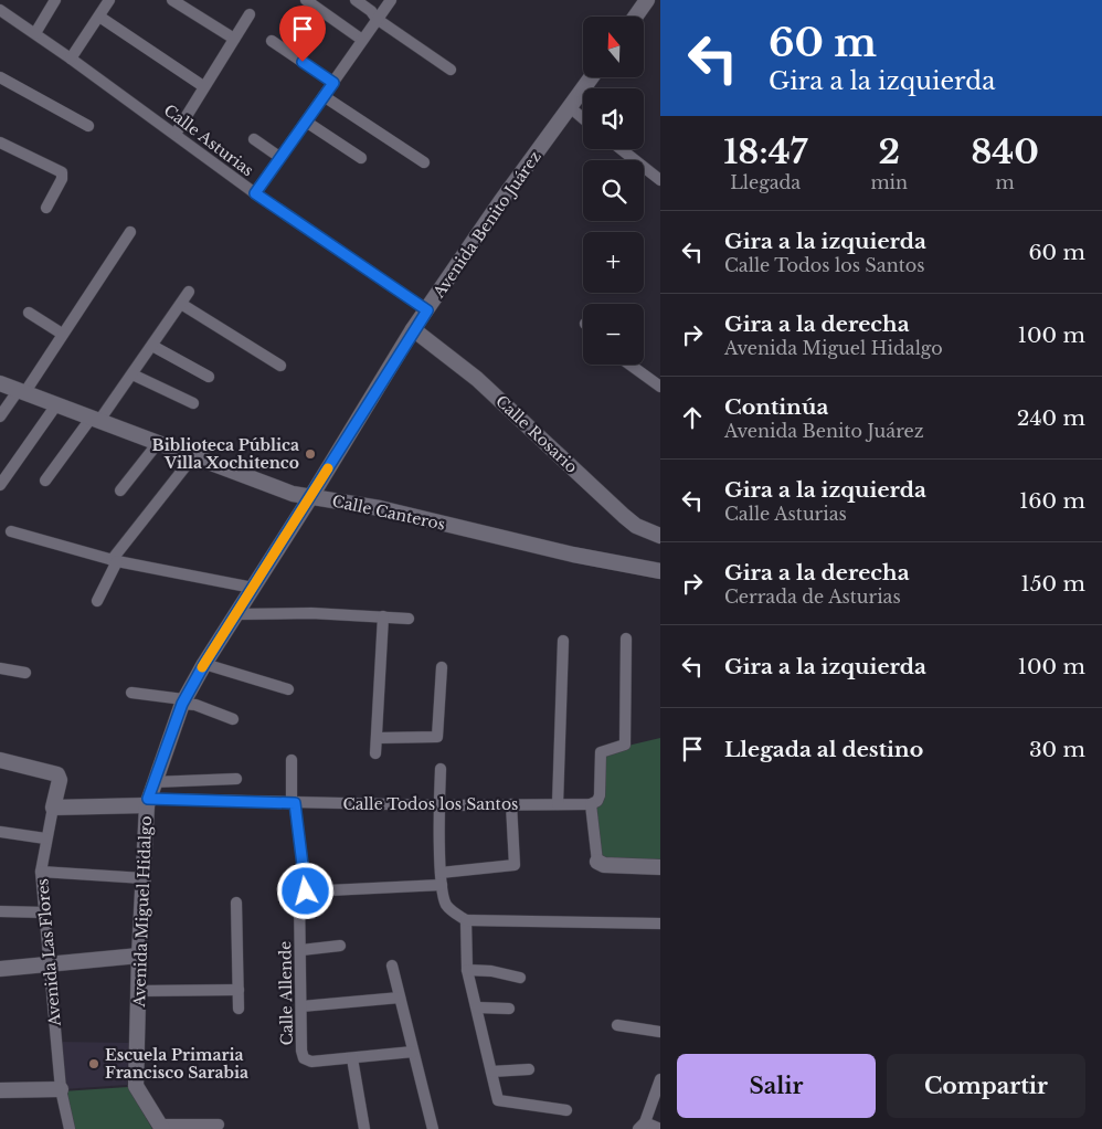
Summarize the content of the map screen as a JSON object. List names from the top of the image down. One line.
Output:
{"streets":{"street":["Calle Asturias","Avenida Benito Juárez","Calle Rosario","Calle Canteros","Calle Todos los Santos","Avenida Miguel Hidalgo","Avenida Las Flores","Calle Allende"]},"crossings":[["Calle Asturias","Avenida Benito Juárez"],["Avenida Benito Juárez","Calle Rosario"],["Avenida Benito Juárez","Calle Canteros"],["Avenida Benito Juárez","Avenida Miguel Hidalgo"],["Calle Canteros","Avenida Miguel Hidalgo"],["Calle Todos los Santos","Avenida Miguel Hidalgo"],["Calle Todos los Santos","Calle Allende"]],"places":["Biblioteca Pública Villa Xochitenco","Escuela Primaria Francisco Sarabia"],"north":"top","page":{"turn":["60 m","Gira a la izquierda"],"map_buttons":["+","−"],"eta":["18:47","Llegada","2","min","840","m"],"list":[{"name":"Gira a la izquierda","note":"Calle Todos los Santos","value":"60 m"},{"name":"Gira a la derecha","note":"Avenida Miguel Hidalgo","value":"100 m"},{"name":"Continúa","note":"Avenida Benito Juárez","value":"240 m"},{"name":"Gira a la izquierda","note":"Calle Asturias","value":"160 m"},{"name":"Gira a la derecha","note":"Cerrada de Asturias","value":"150 m"},{"name":"Gira a la izquierda","value":"100 m"},{"name":"Llegada al destino","value":"30 m"}],"buttons":["Salir","Compartir"]}}
